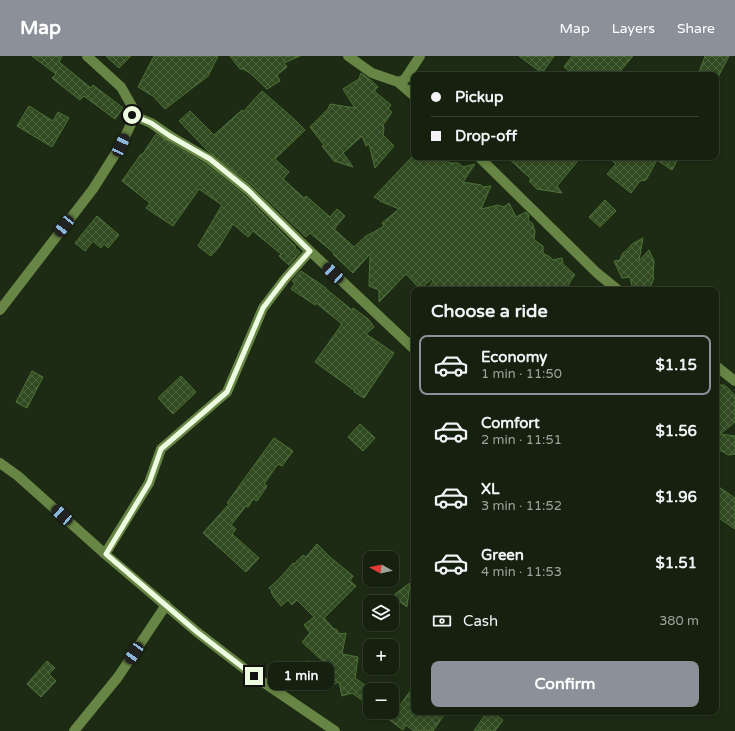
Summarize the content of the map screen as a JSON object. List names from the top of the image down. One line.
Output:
{"north":"left","page":{"header":"Map","nav":["Map","Layers","Share"],"banner":["Pickup","Drop-off"],"heading":"Choose a ride","list":[{"name":"Economy","note":"1 min · 11:50","value":"$1.15"},{"name":"Comfort","note":"2 min · 11:51","value":"$1.56"},{"name":"XL","note":"3 min · 11:52","value":"$1.96"},{"name":"Green","note":"4 min · 11:53","value":"$1.51"}],"map_buttons":["+","−"],"pay":["Cash","380 m"],"buttons":"Confirm","bubble":"1 min"}}
